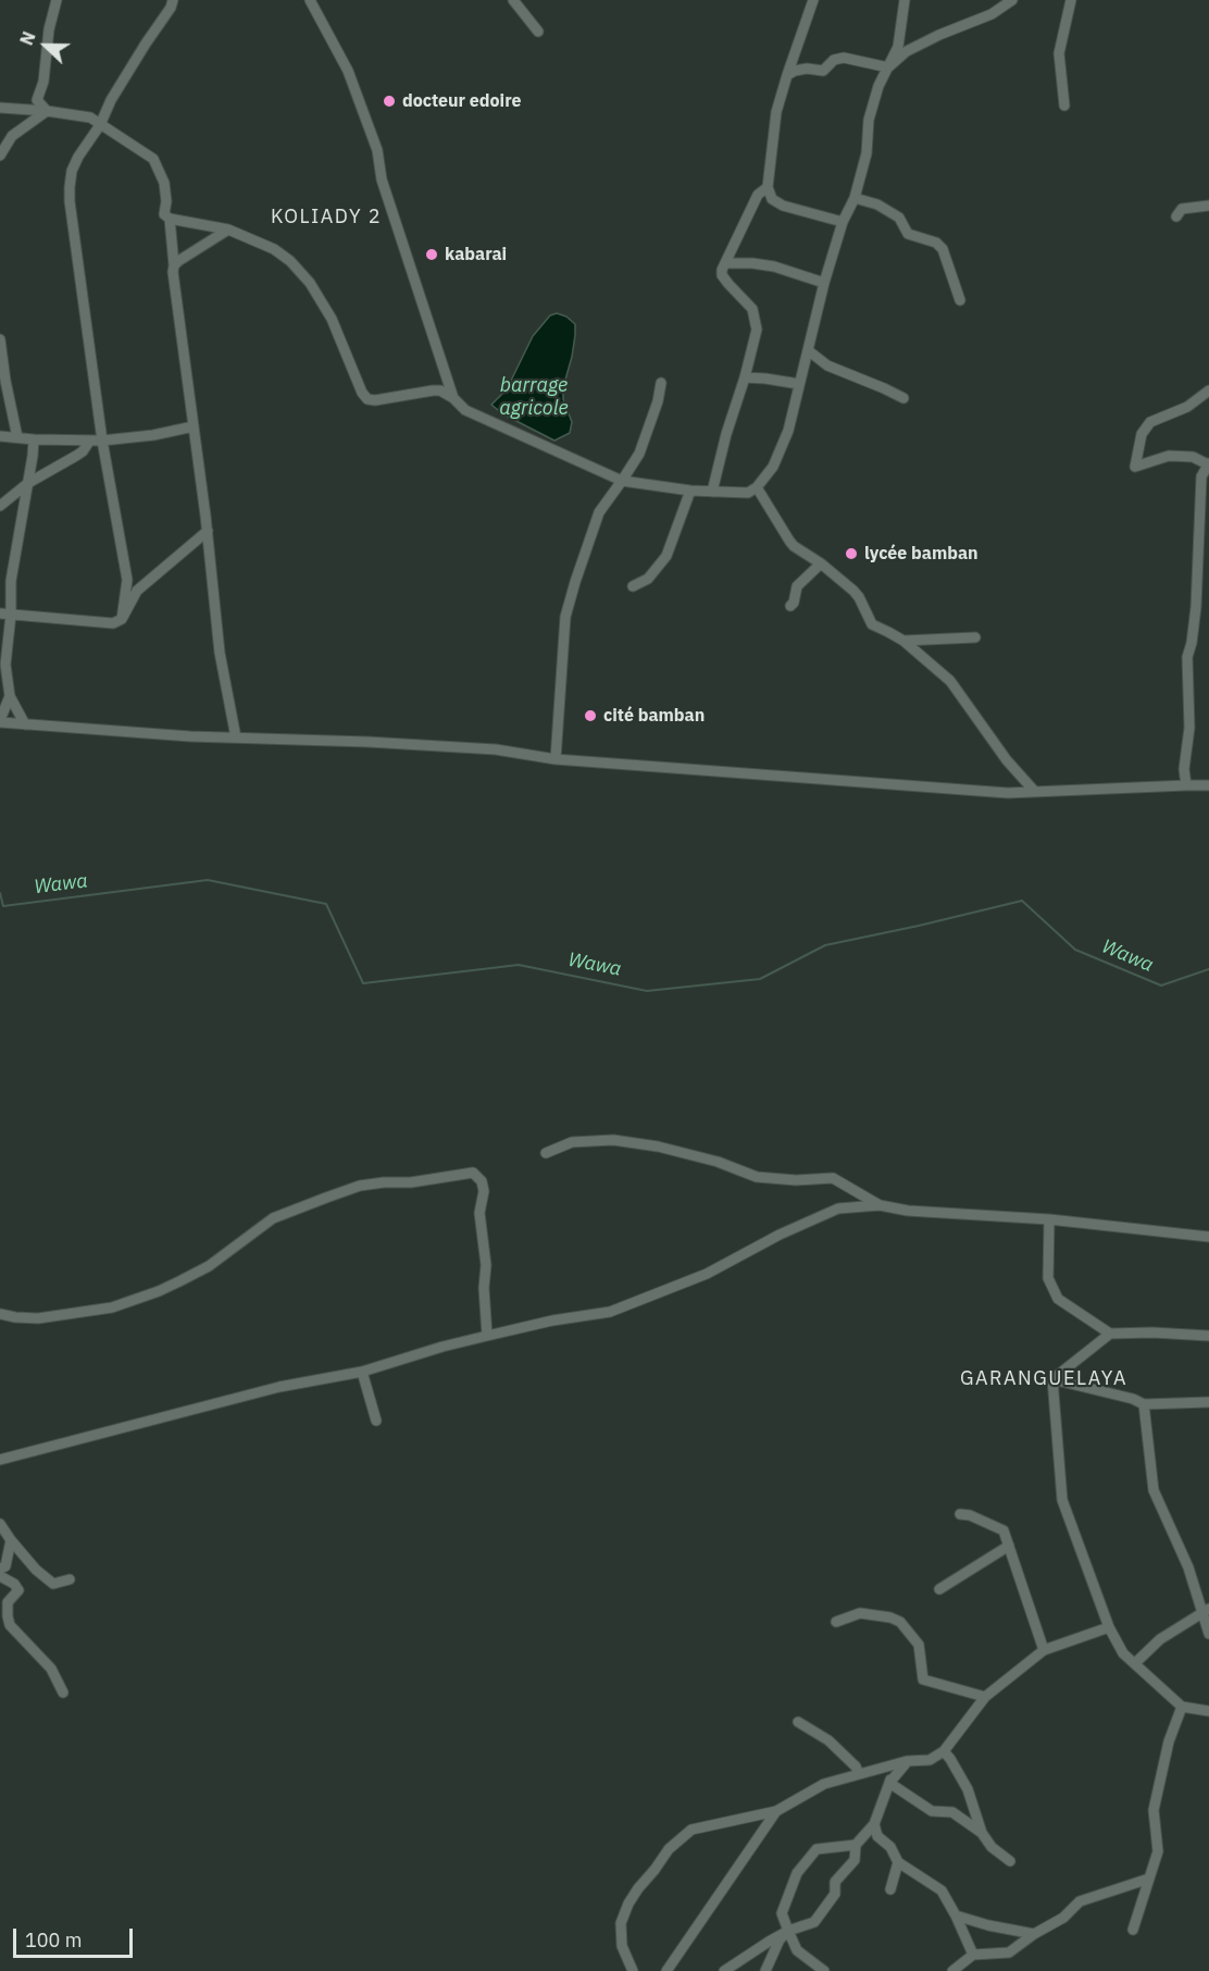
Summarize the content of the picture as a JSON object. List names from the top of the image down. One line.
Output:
{"districts":["KOLIADY 2","GARANGUELAYA"],"water":["barrage agricole","Wawa"],"places":["docteur edoire","kabarai","lycée bamban","cité bamban"],"scale_bar":"100 m","north":"left"}
